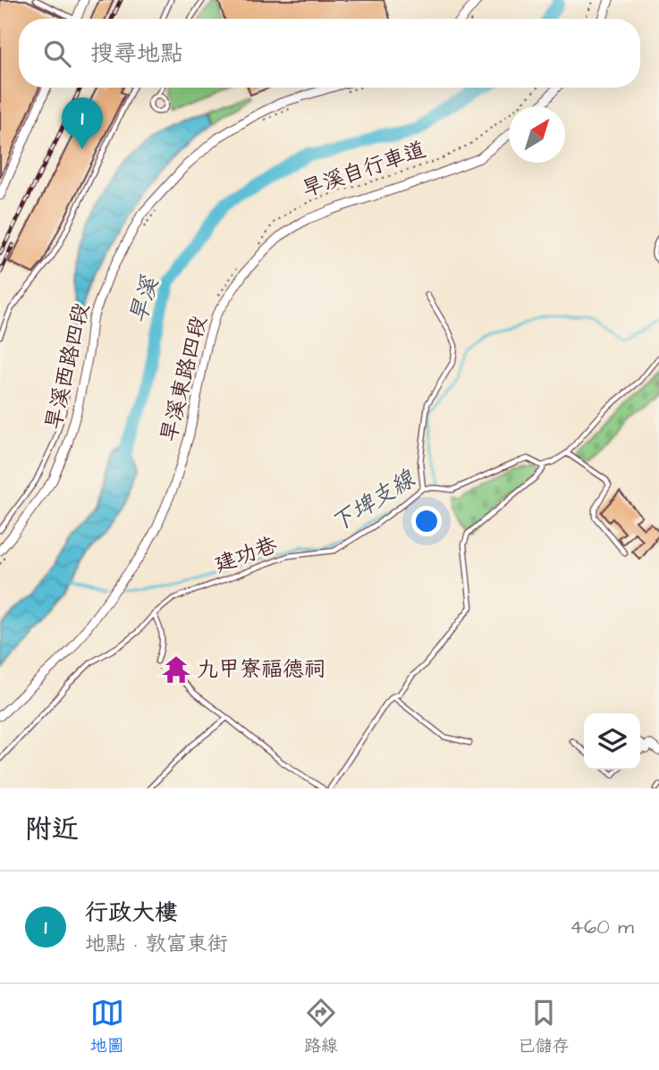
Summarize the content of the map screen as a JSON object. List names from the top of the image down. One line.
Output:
{"streets":{"street":["旱溪西路四段","旱溪東路四段"],"lane":["建功巷"],"path":["旱溪自行車道"]},"water":["旱溪","下埤支線"],"places":{"temple":["九甲寮福德祠"]},"north":"top right","page":{"search":"搜尋地點","pins":"1","heading":"附近","list":[{"mark":"1","name":"行政大樓","note":"地點 · 敦富東街","value":"460 m"}],"nav":["地圖","路線","已儲存"]}}
